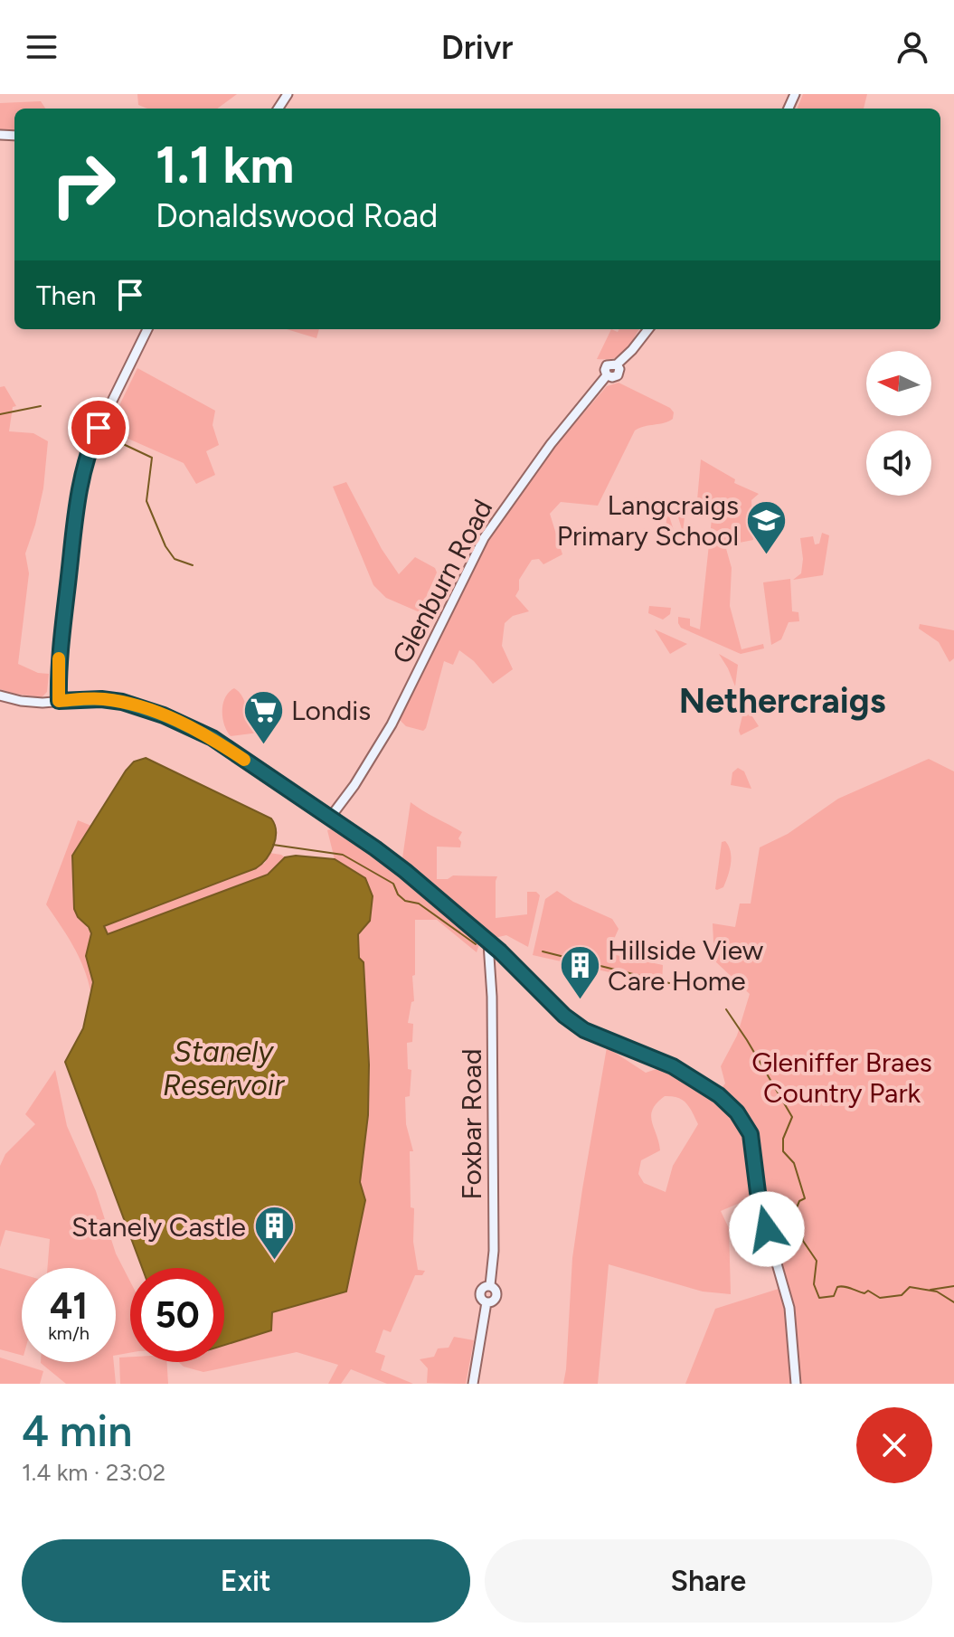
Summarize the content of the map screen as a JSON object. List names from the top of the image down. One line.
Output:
{"streets":{"street":["Glenburn Road","Foxbar Road"]},"districts":["Nethercraigs"],"water":["Stanely Reservoir"],"parks":["Gleniffer Braes Country Park"],"places":{"school or university":["Langcraigs Primary School"],"supermarket":["Londis"],"building":["Hillside View Care Home","Stanely Castle"]},"north":"left","page":{"header":"Drivr","turn":["1.1 km","Donaldswood Road"],"then":"Then","speed":"41 km/h","limit":"50","heading":["4 min","1.4 km · 23:02"],"buttons":["Exit","Share"]}}
